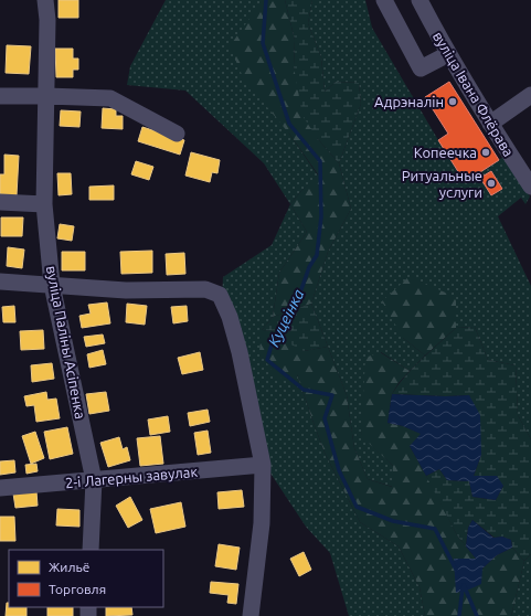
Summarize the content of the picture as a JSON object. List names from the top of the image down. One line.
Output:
{"streets":{"street":["вуліца Івана Флёрава","вуліца Паліны Асіпенка","2-і Лагерны завулак"]},"crossings":[["вуліца Паліны Асіпенка","2-і Лагерны завулак"]],"water":["Куцеінка"],"places":["Адрэналін","Копеечка","Ритуальные услуги"],"legend":["Жильё","Торговля"]}
